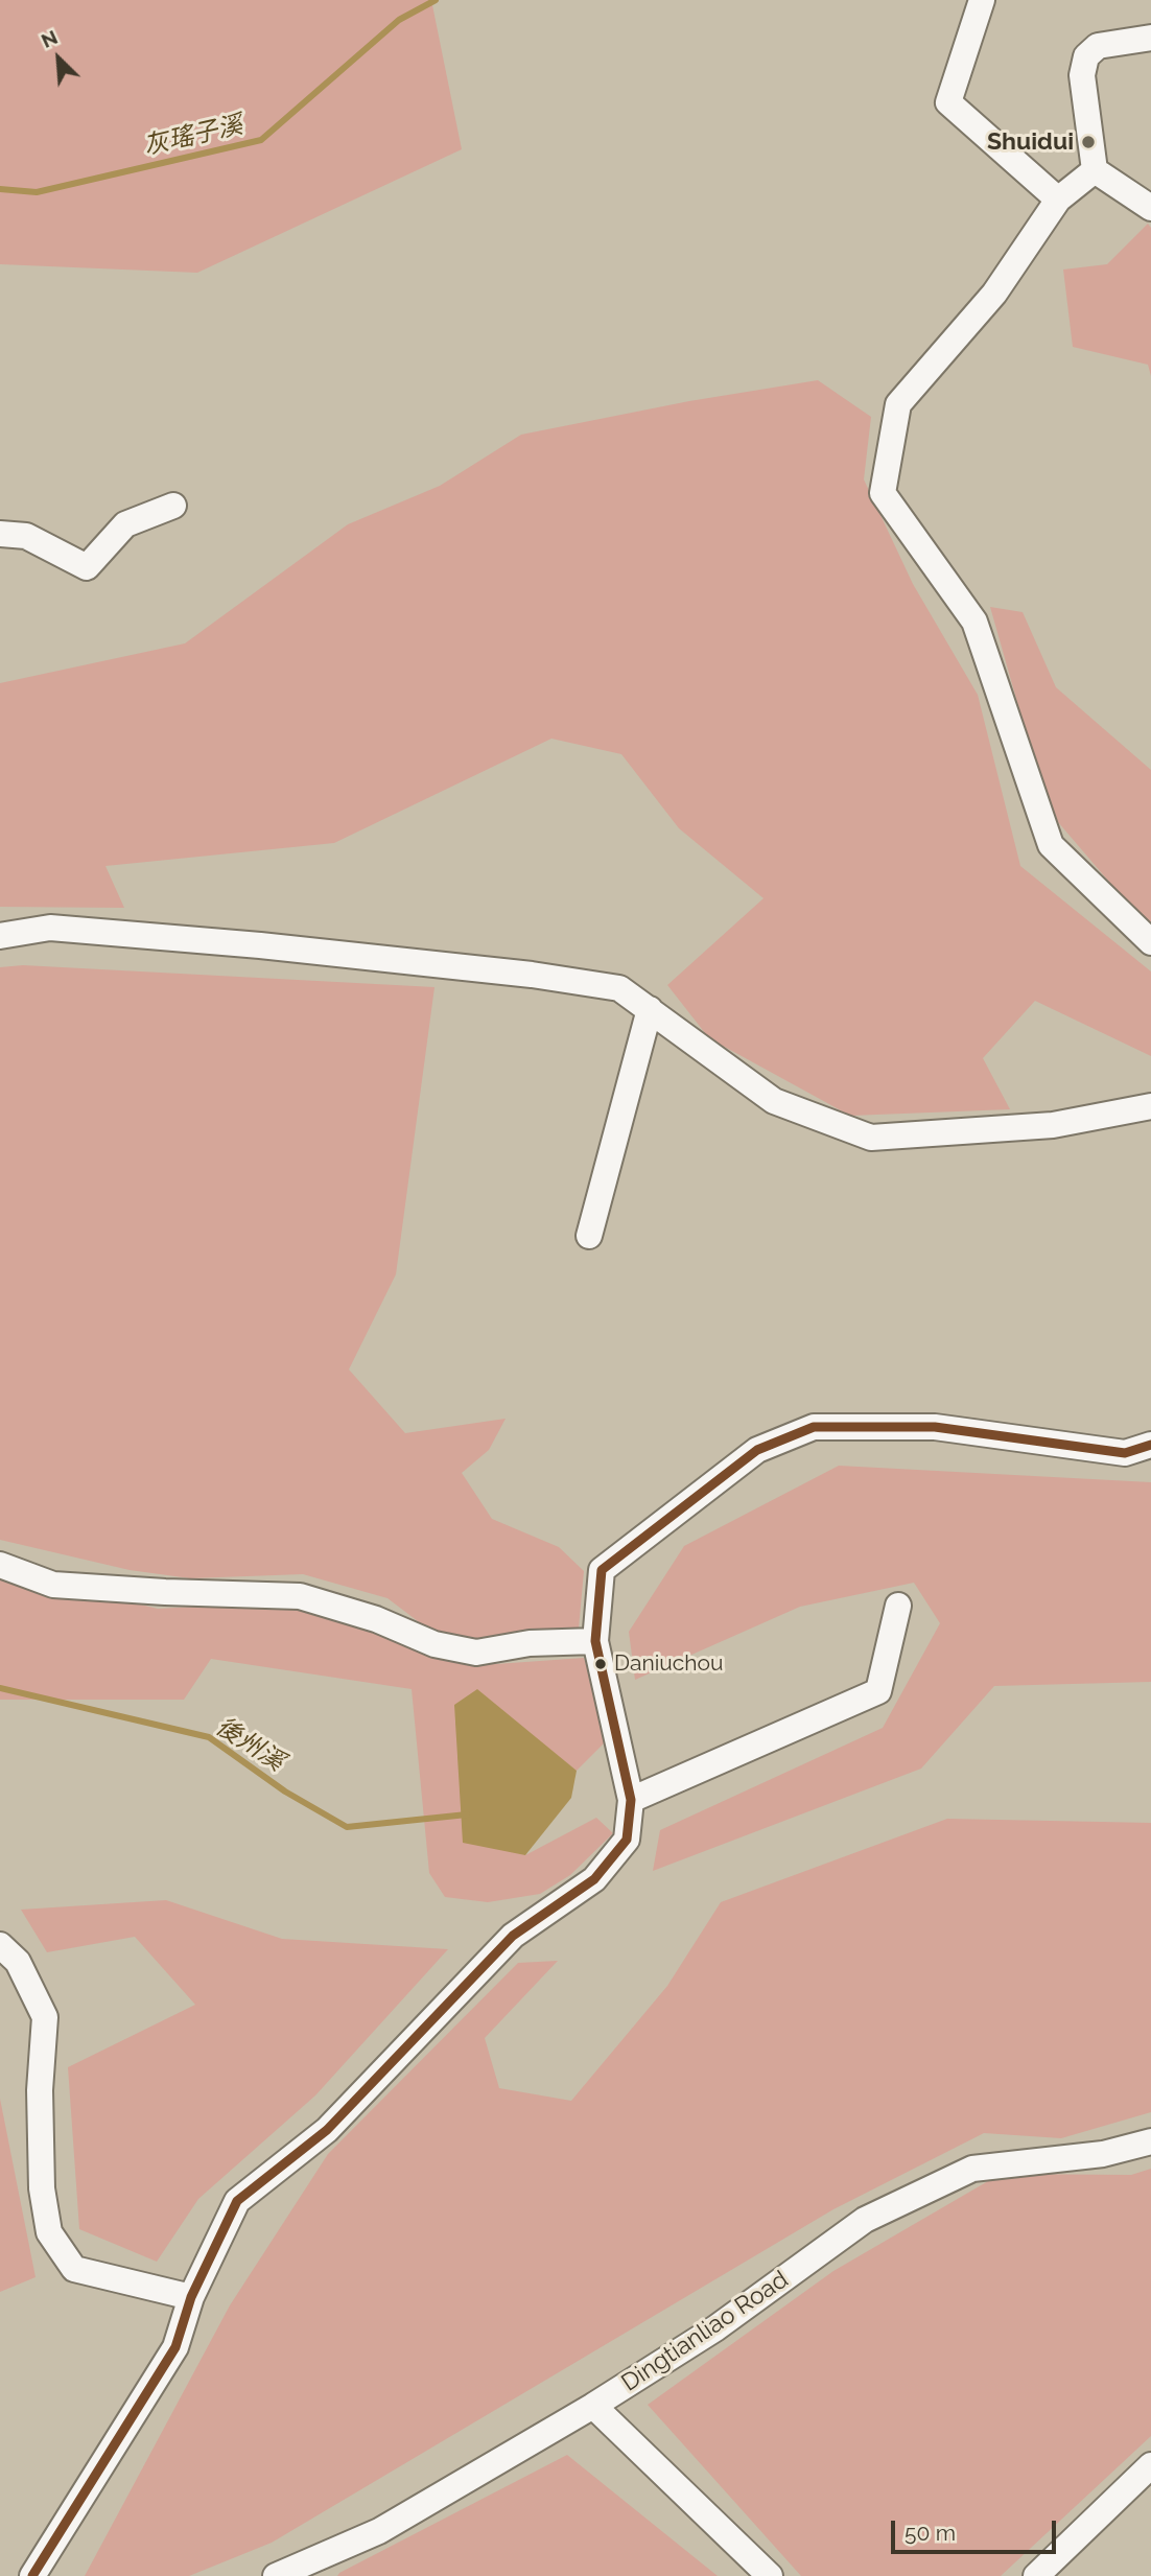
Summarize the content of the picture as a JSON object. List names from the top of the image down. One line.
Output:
{"streets":{"street":["Dingtianliao Road"]},"water":["灰瑤子溪","後州溪"],"places":["Shuidui","Daniuchou"],"scale_bar":"50 m","north":"top left"}
